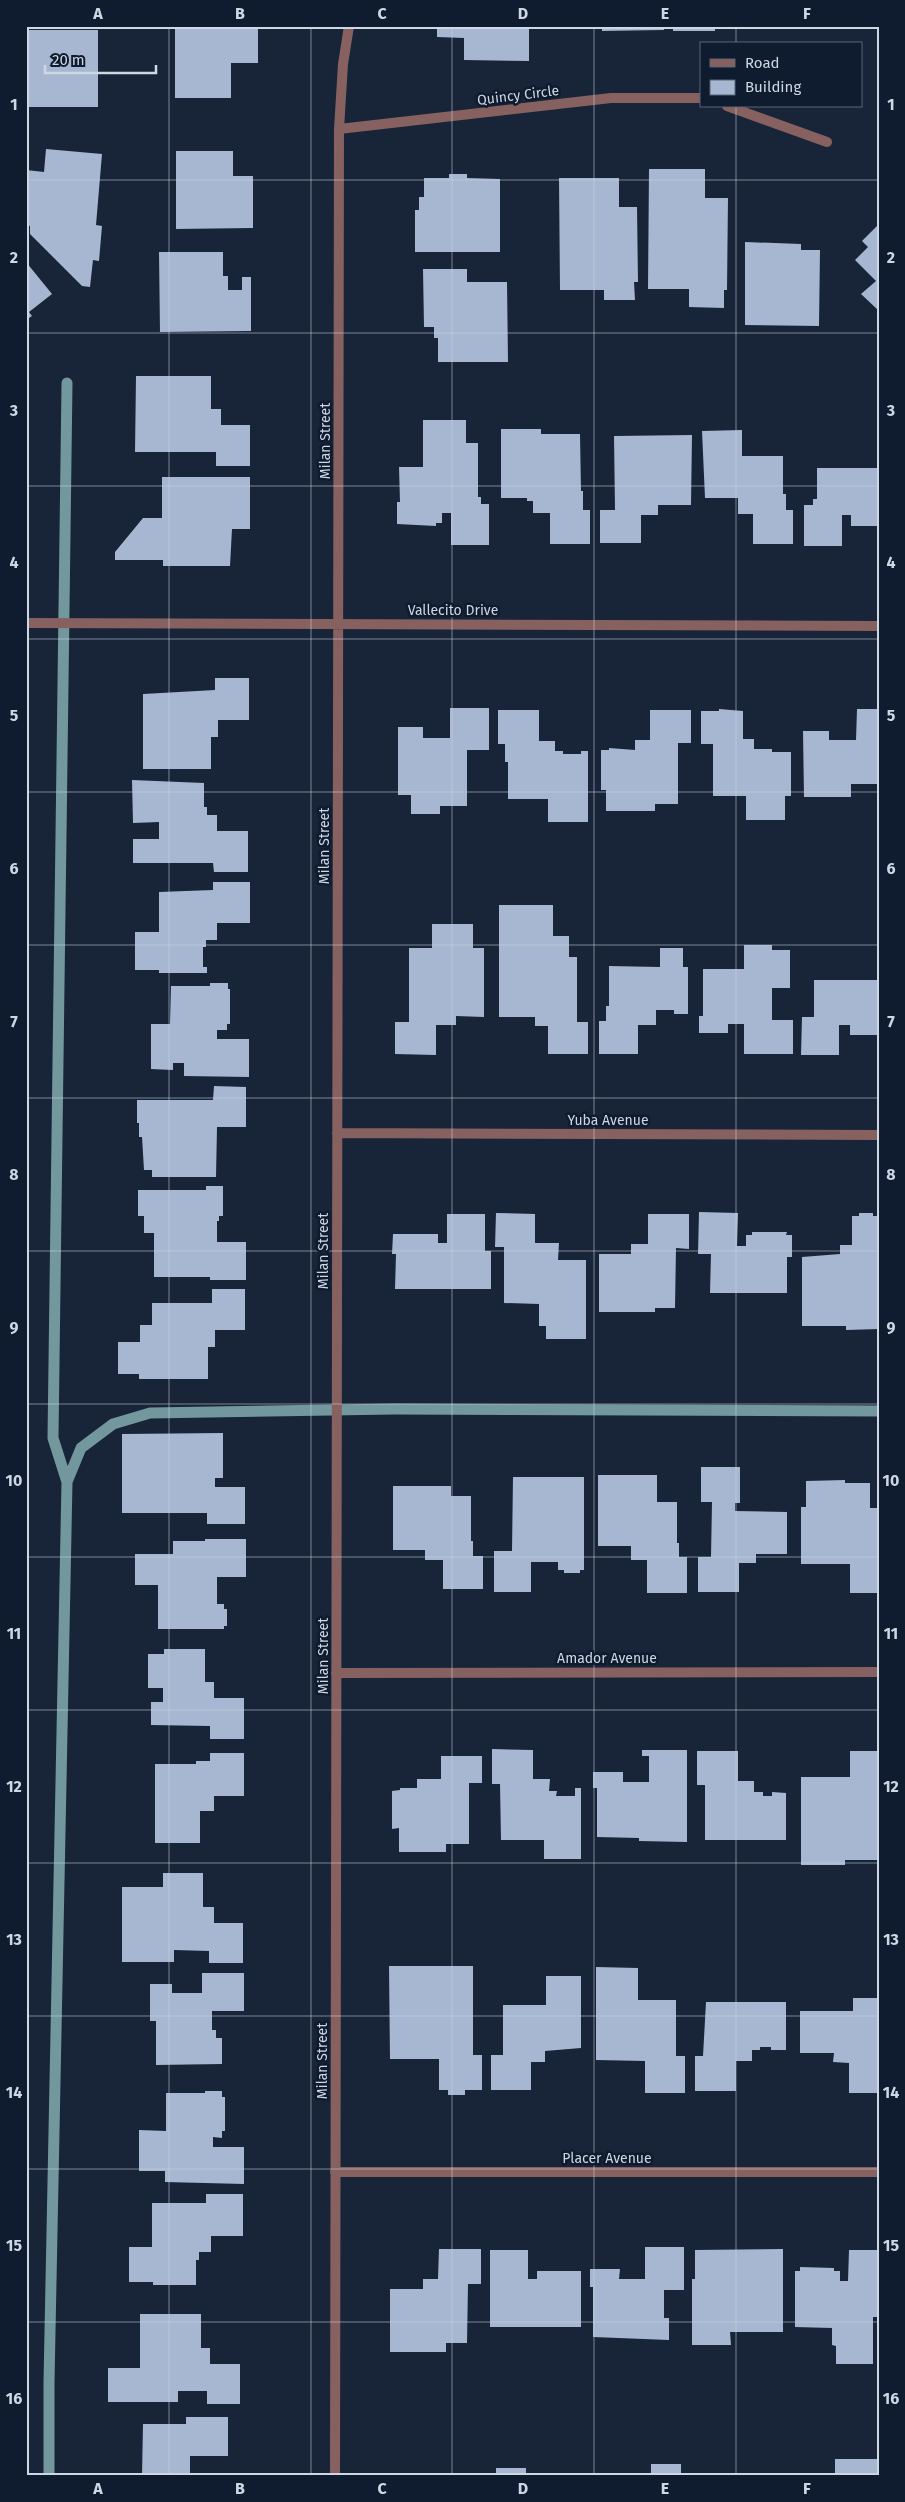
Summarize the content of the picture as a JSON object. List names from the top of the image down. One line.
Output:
{"streets":{"street":["Quincy Circle","Milan Street","Vallecito Drive","Yuba Avenue","Amador Avenue","Placer Avenue"]},"crossings":[["Quincy Circle","Milan Street"],["Milan Street","Vallecito Drive"],["Milan Street","Yuba Avenue"],["Milan Street","Amador Avenue"],["Milan Street","Placer Avenue"]],"legend":["Road","Building"],"scale_bar":"20 m","grid":{"columns":["A","B","C","D","E","F"],"rows":["1","2","3","4","5","6","7","8","9","10","11","12","13","14","15","16"]}}
